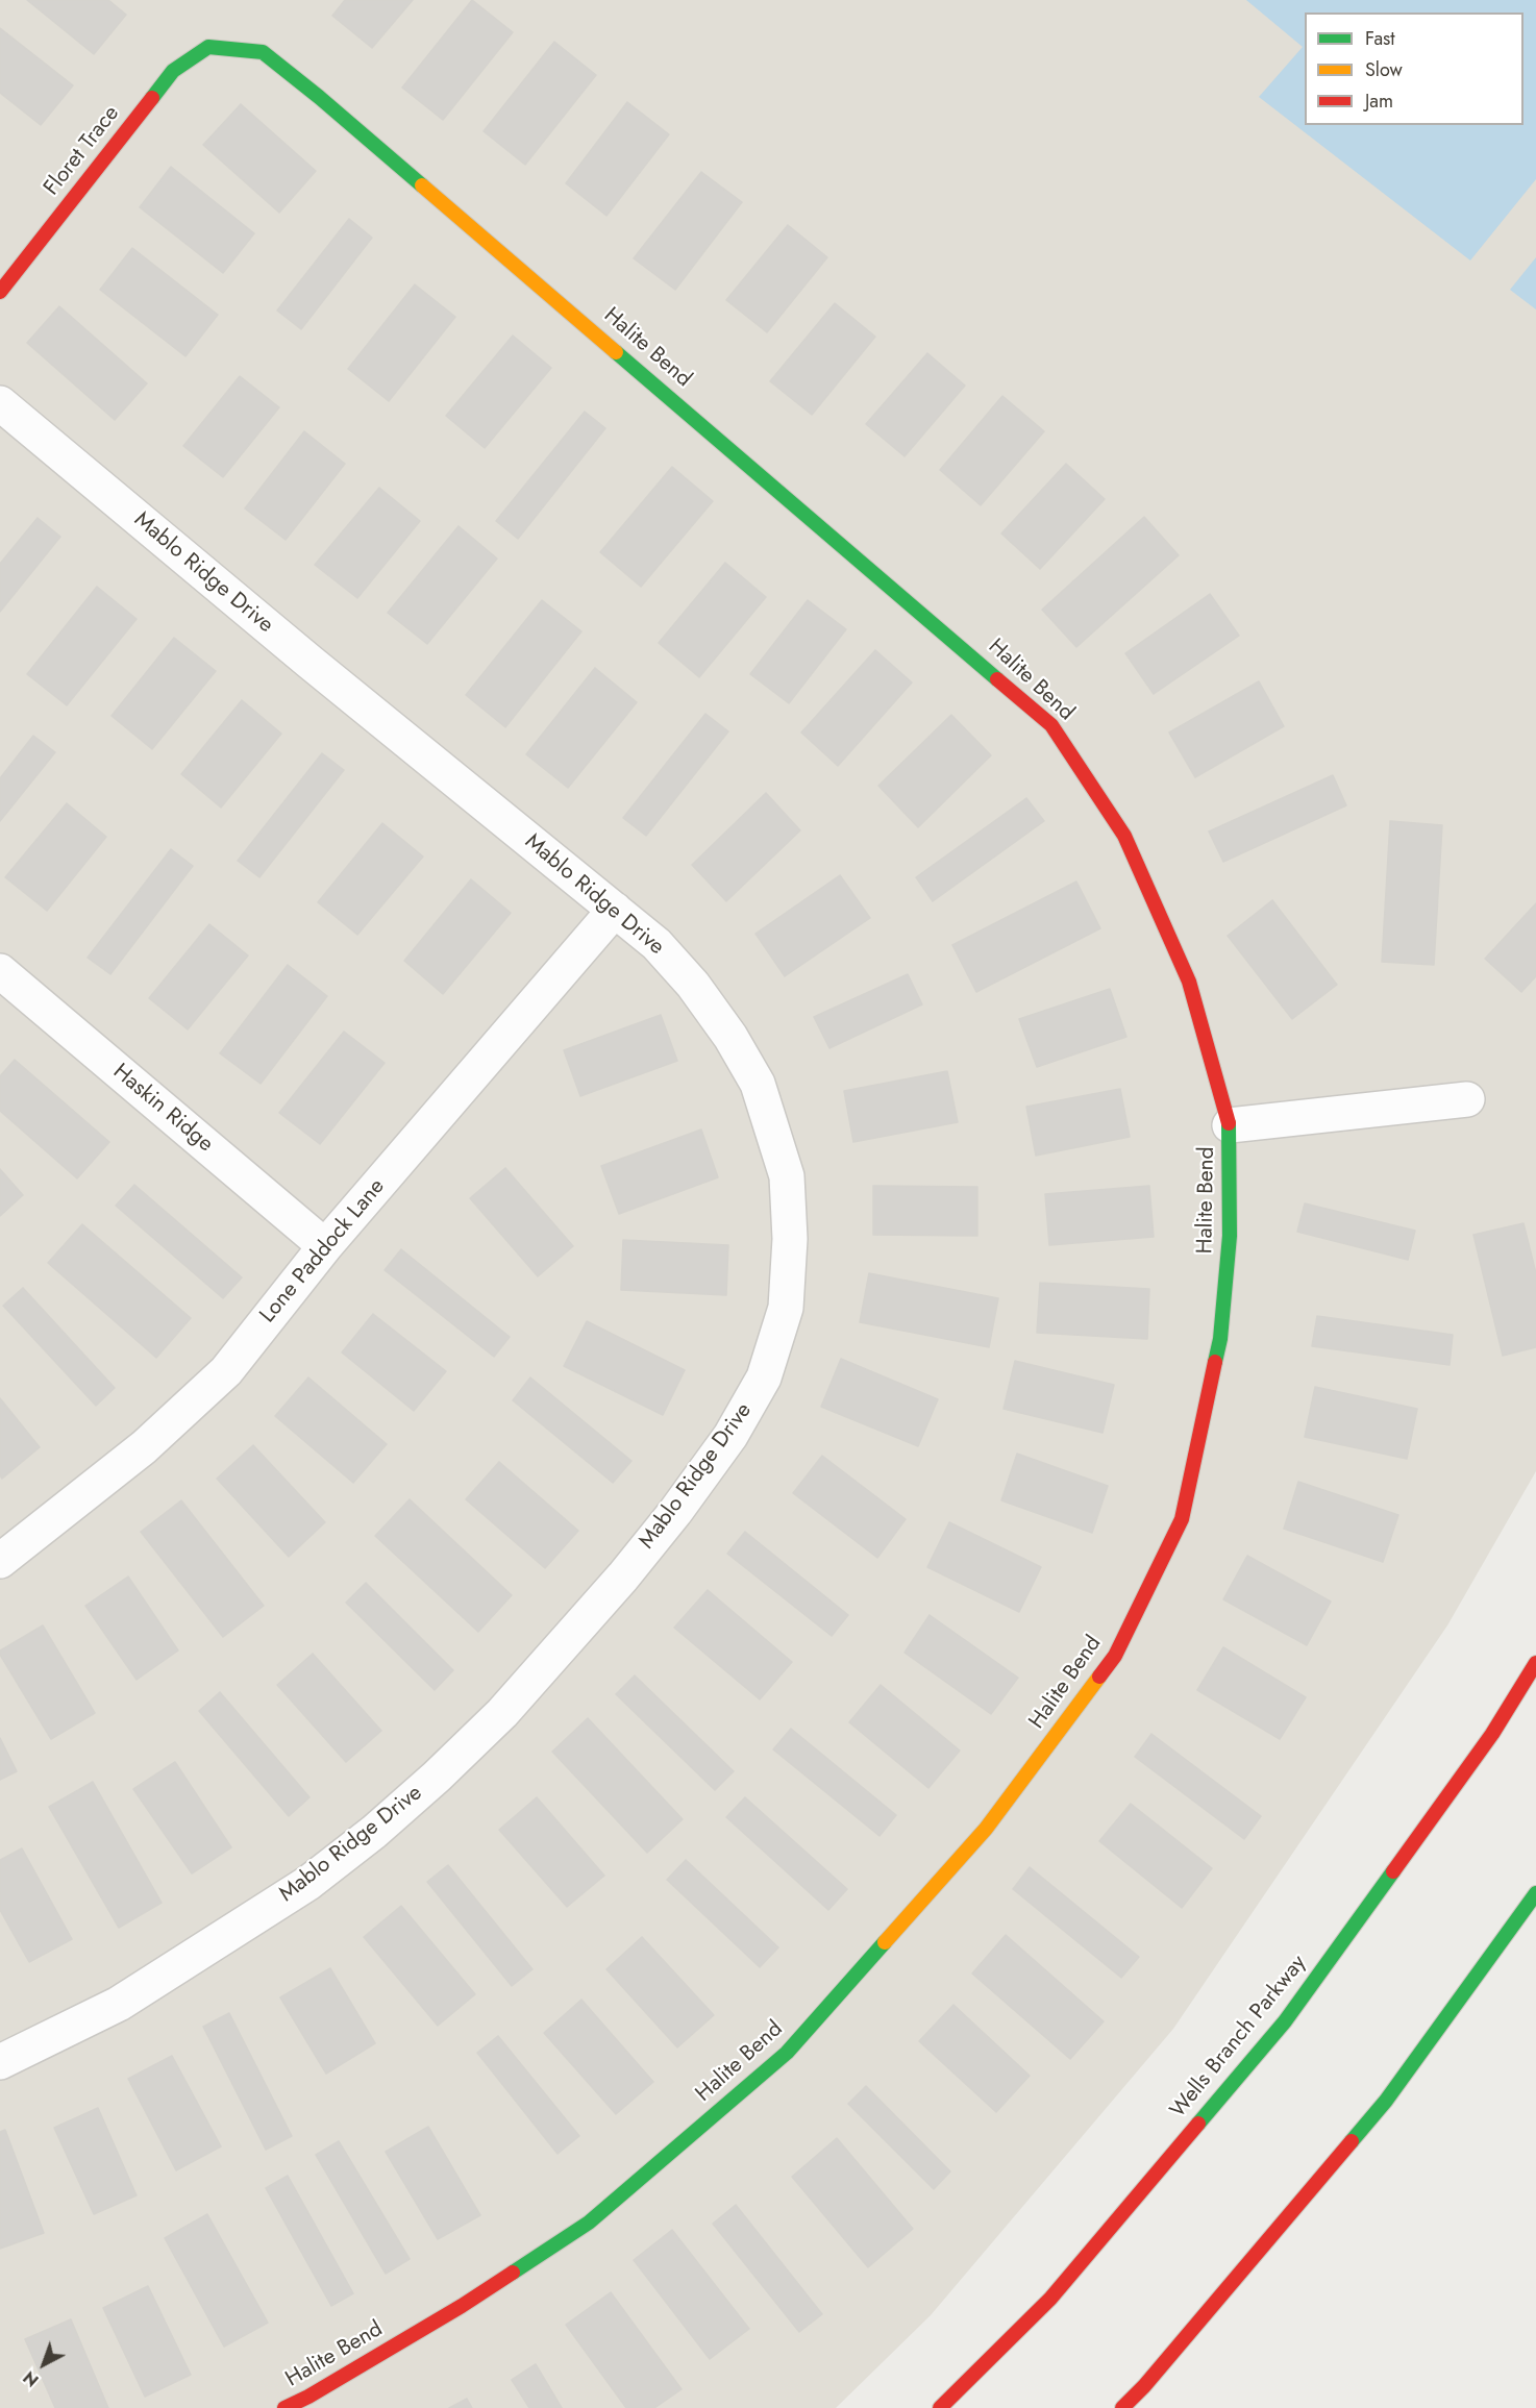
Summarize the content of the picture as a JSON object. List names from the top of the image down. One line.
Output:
{"streets":{"street":["Floret Trace","Halite Bend","Mablo Ridge Drive","Haskin Ridge","Lone Paddock Lane","Wells Branch Parkway"]},"crossings":[["Floret Trace","Halite Bend"],["Mablo Ridge Drive","Lone Paddock Lane"],["Haskin Ridge","Lone Paddock Lane"]],"legend":["Fast","Slow","Jam"],"north":"bottom left"}
